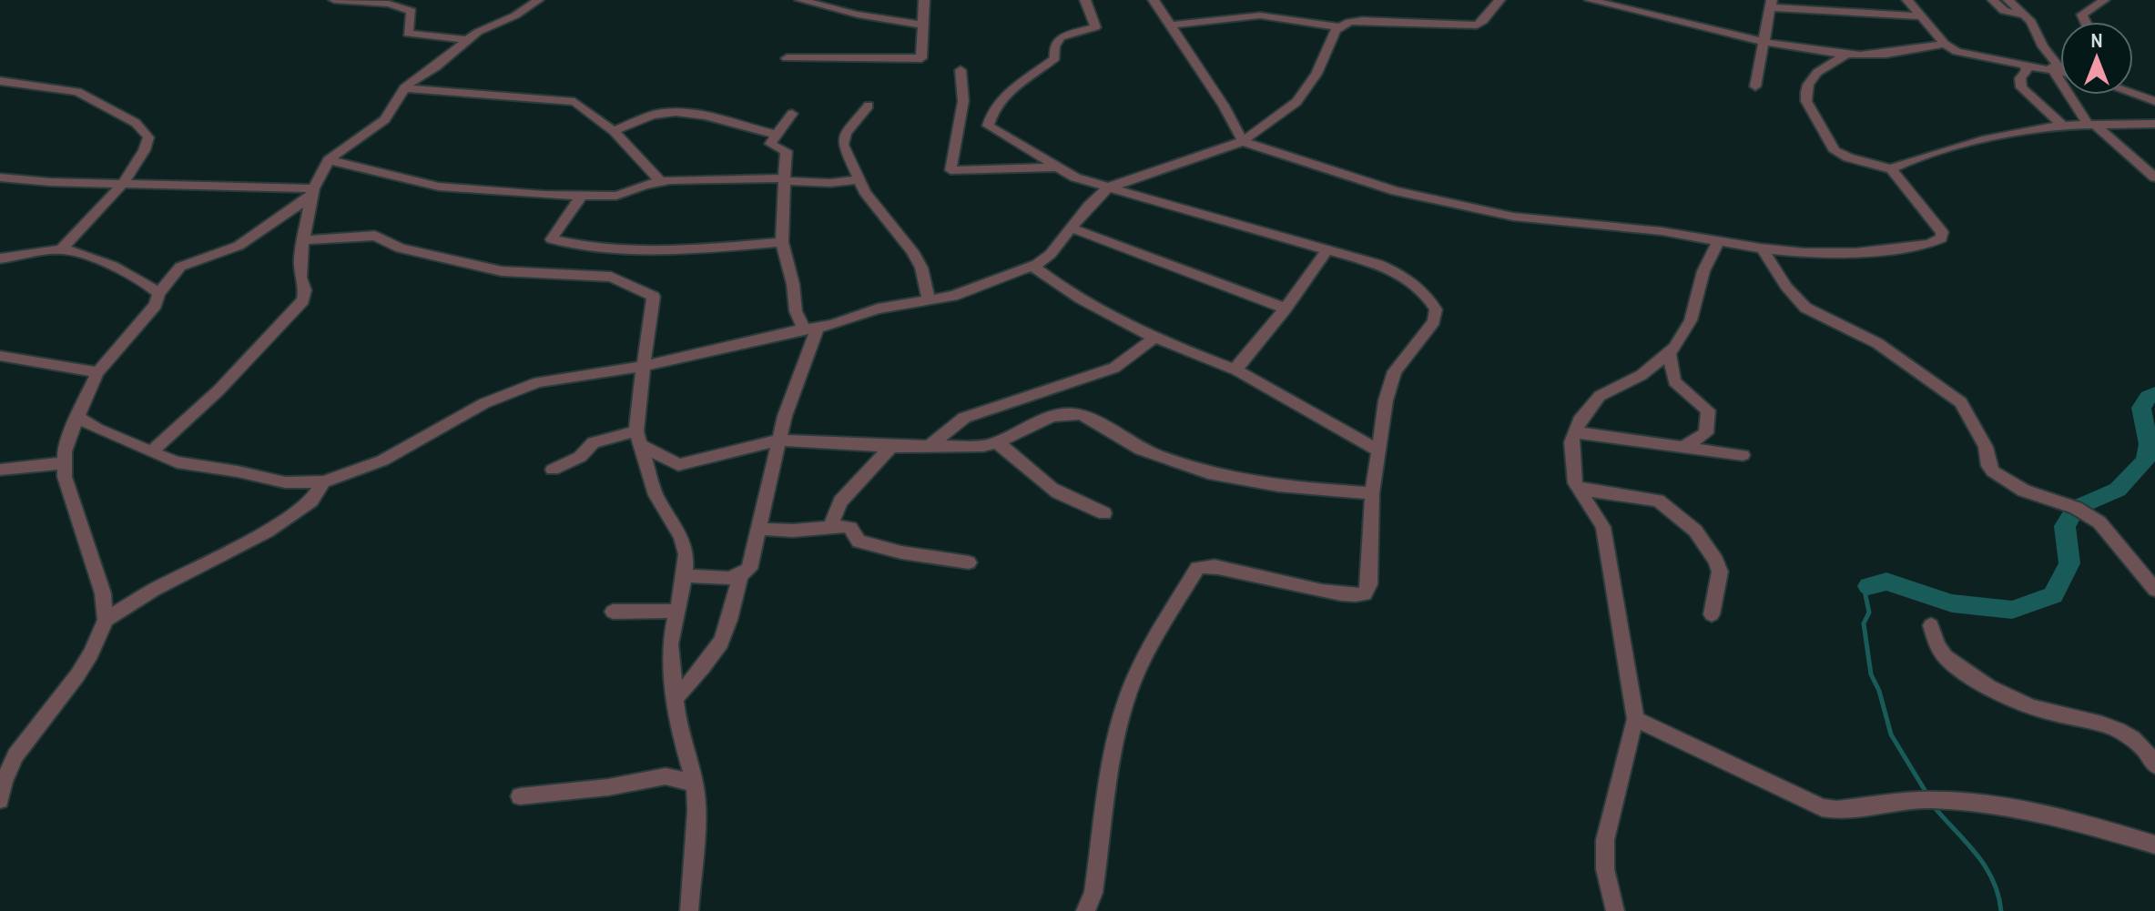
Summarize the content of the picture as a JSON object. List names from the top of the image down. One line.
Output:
{"north":"top"}
